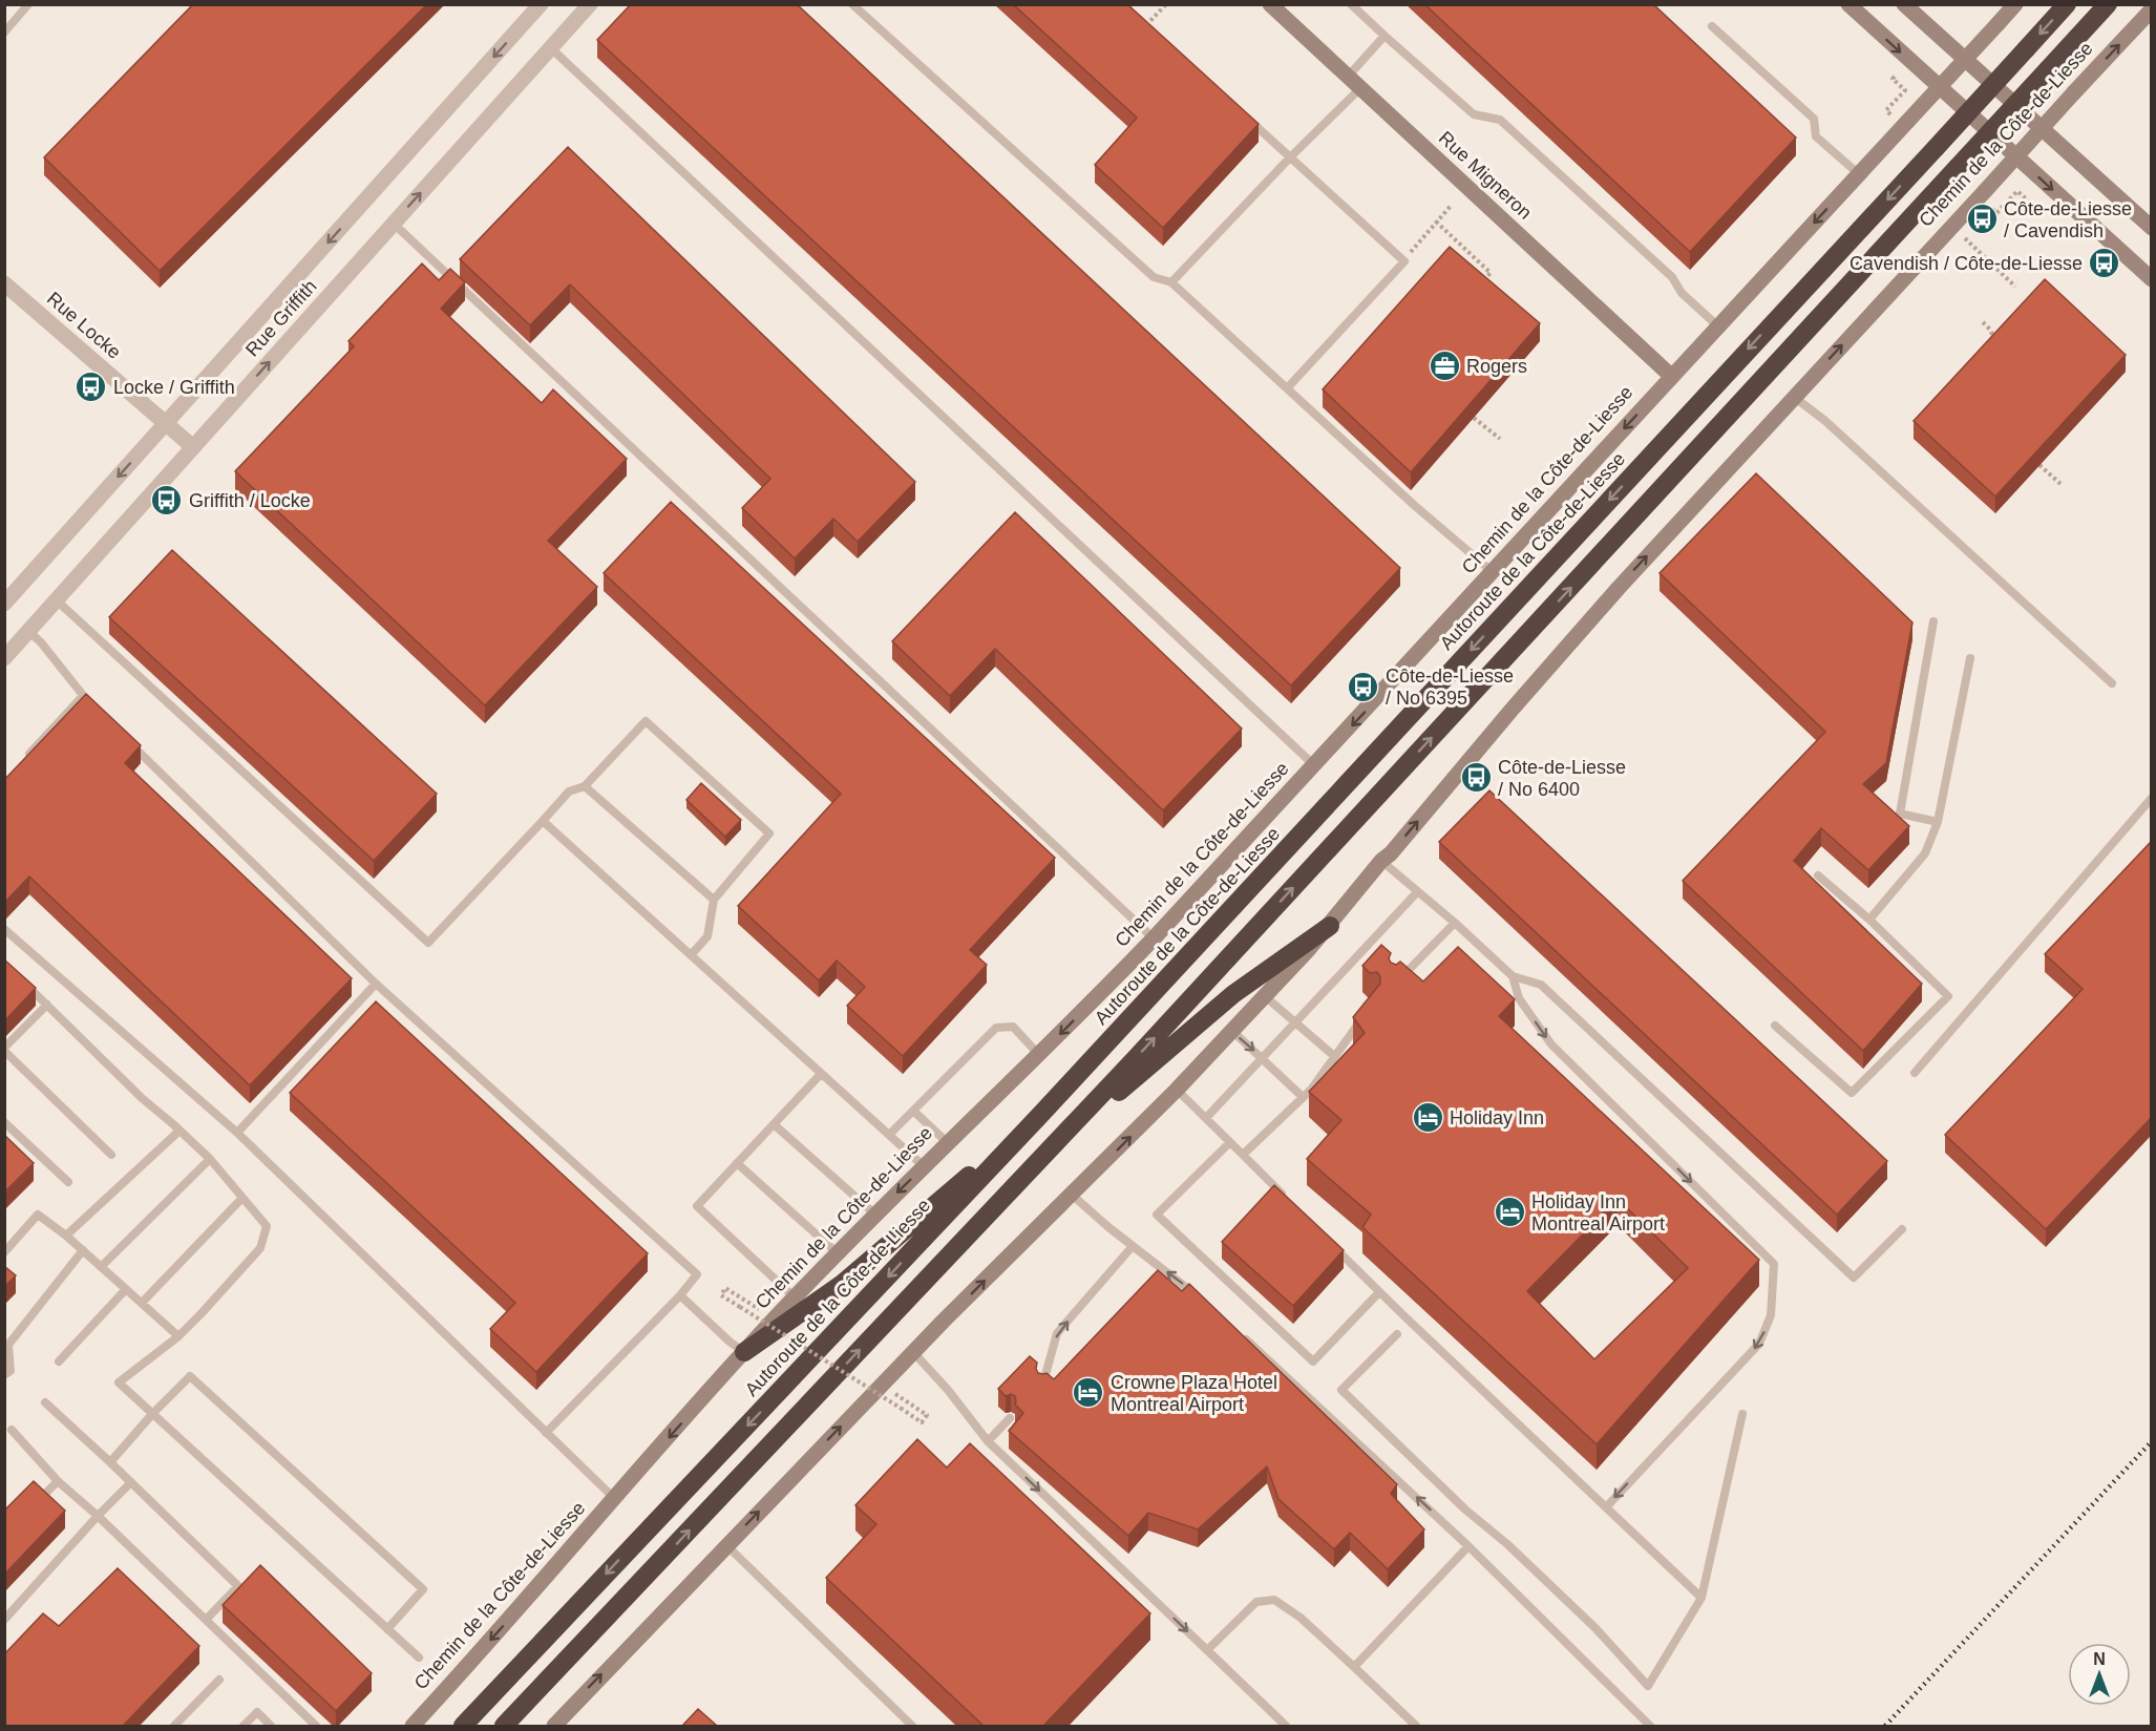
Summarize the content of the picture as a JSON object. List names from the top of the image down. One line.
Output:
{"streets":{"highway":["Chemin de la Côte-de-Liesse","Autoroute de la Côte-de-Liesse"],"main road":["Rue Migneron"],"street":["Rue Griffith","Rue Locke"]},"crossings":[["Chemin de la Côte-de-Liesse","Rue Migneron"],["Rue Griffith","Rue Locke"]],"places":{"bus stop":["Côte-de-Liesse / Cavendish","Cavendish / Côte-de-Liesse","Locke / Griffith","Griffith / Locke","Côte-de-Liesse / No 6395","Côte-de-Liesse / No 6400"],"office":["Rogers"],"hotel":["Holiday Inn","Holiday Inn Montreal Airport","Crowne Plaza Hotel Montreal Airport"]},"north":"top"}
